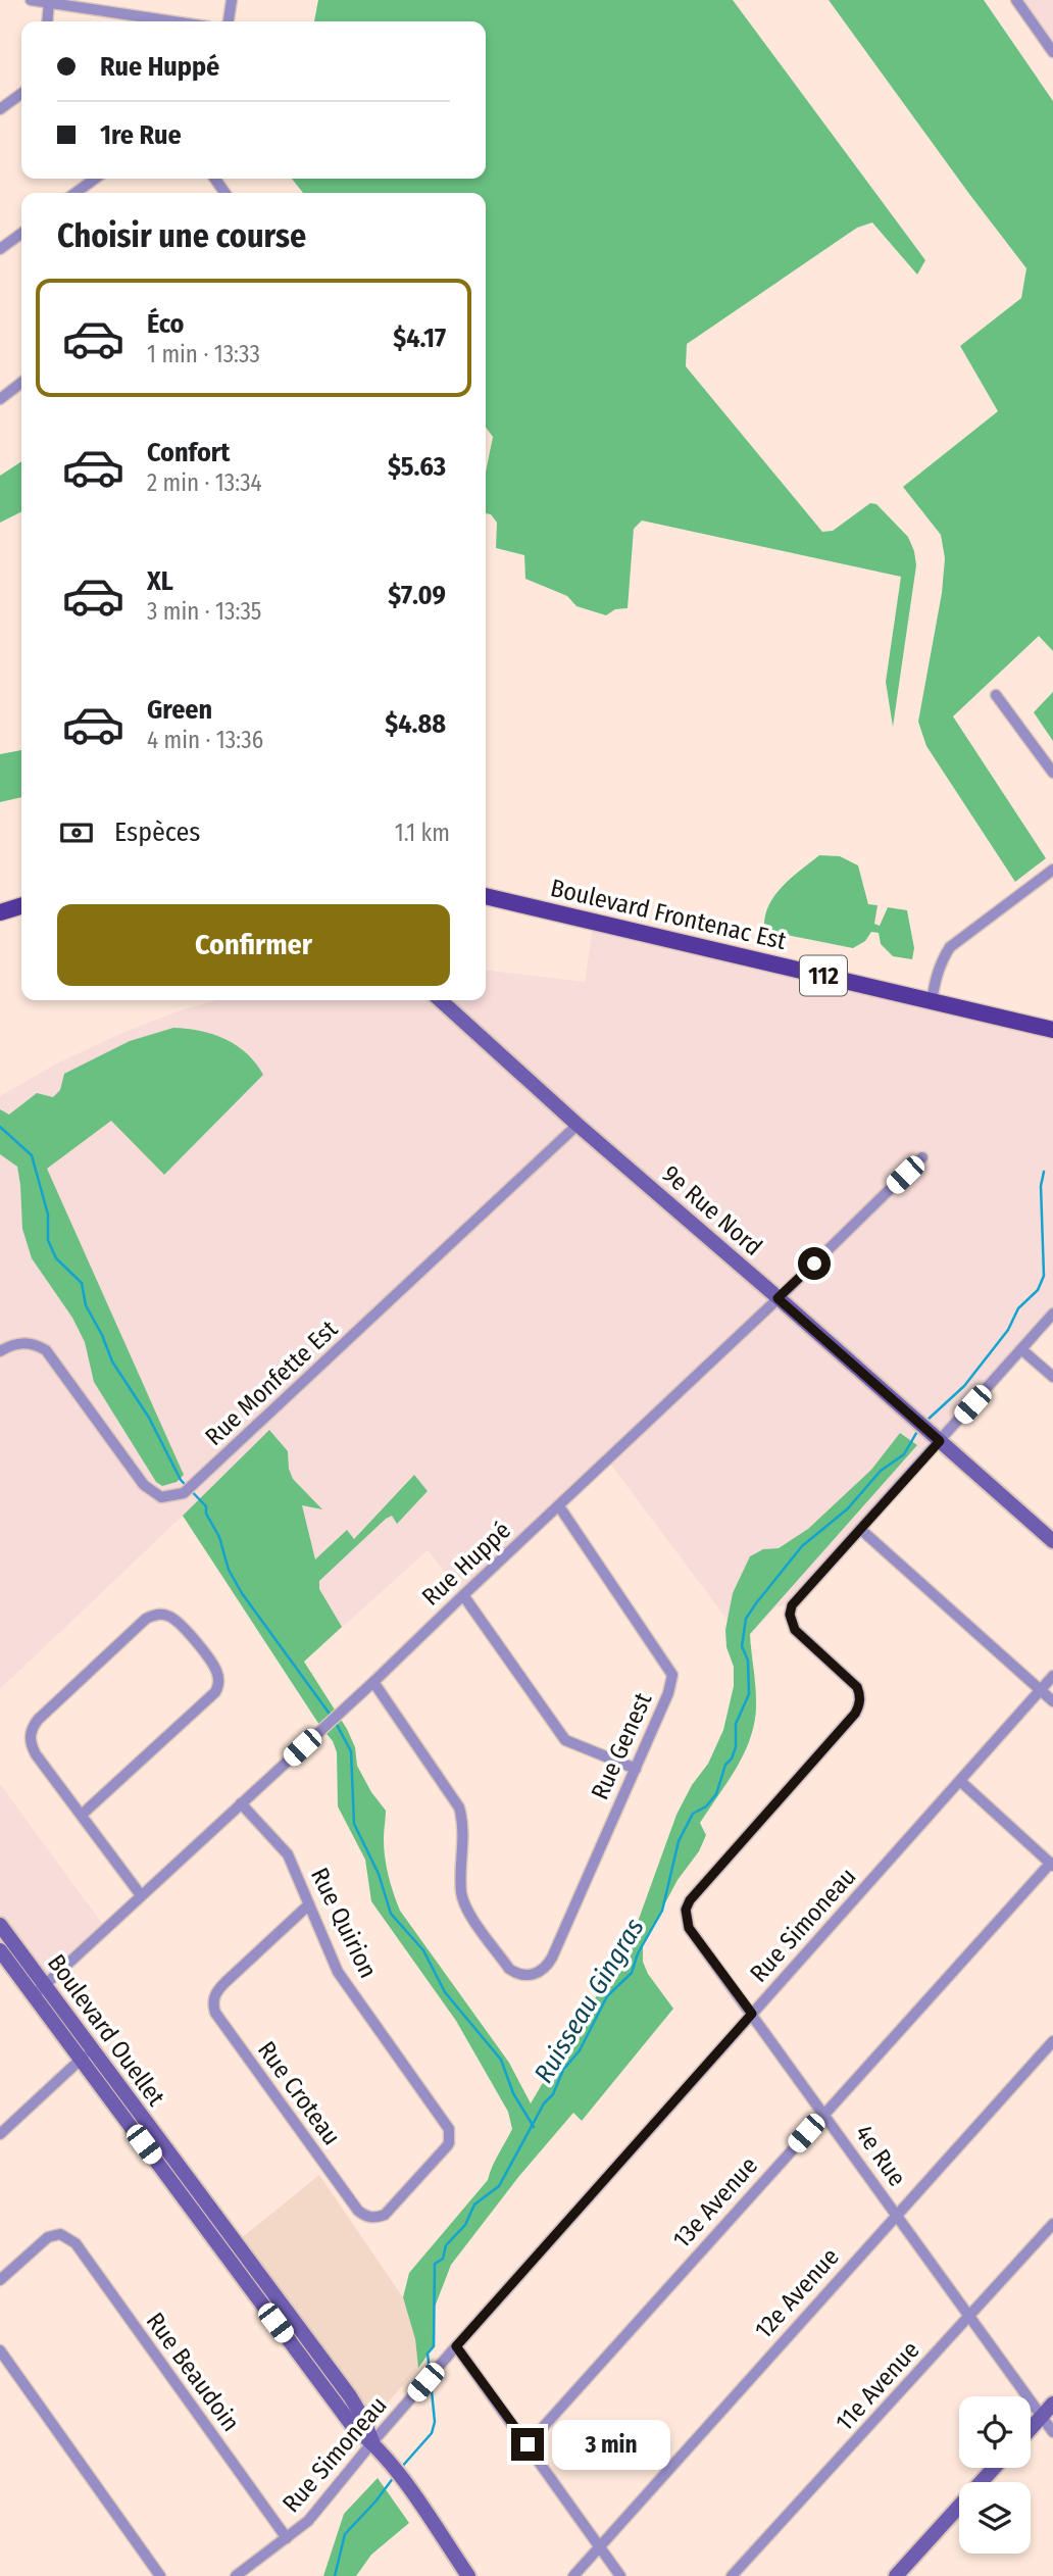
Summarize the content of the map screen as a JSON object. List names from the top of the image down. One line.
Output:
{"streets":{"main road":["Boulevard Frontenac Est","112"],"street":["9e Rue Nord","Rue Monfette Est","Rue Huppé","Rue Genest","Rue Quirion","Rue Simoneau","Boulevard Ouellet","Rue Croteau","4e Rue","13e Avenue","12e Avenue","Rue Beaudoin","11e Avenue"]},"crossings":[["9e Rue Nord","Rue Monfette Est"],["9e Rue Nord","Rue Huppé"],["Rue Huppé","Rue Genest"],["Rue Huppé","Rue Quirion"],["Rue Huppé","Boulevard Ouellet"],["Rue Quirion","Rue Croteau"],["Rue Simoneau","Boulevard Ouellet"],["Rue Simoneau","4e Rue"],["Rue Simoneau","Rue Beaudoin"],["4e Rue","13e Avenue"],["4e Rue","12e Avenue"],["4e Rue","11e Avenue"]],"water":["Ruisseau Gingras"],"page":{"banner":["Rue Huppé","1re Rue"],"heading":"Choisir une course","list":[{"name":"Éco","note":"1 min · 13:33","value":"$4.17"},{"name":"Confort","note":"2 min · 13:34","value":"$5.63"},{"name":"XL","note":"3 min · 13:35","value":"$7.09"},{"name":"Green","note":"4 min · 13:36","value":"$4.88"}],"pay":["Espèces","1.1 km"],"buttons":"Confirmer","bubble":"3 min"}}
